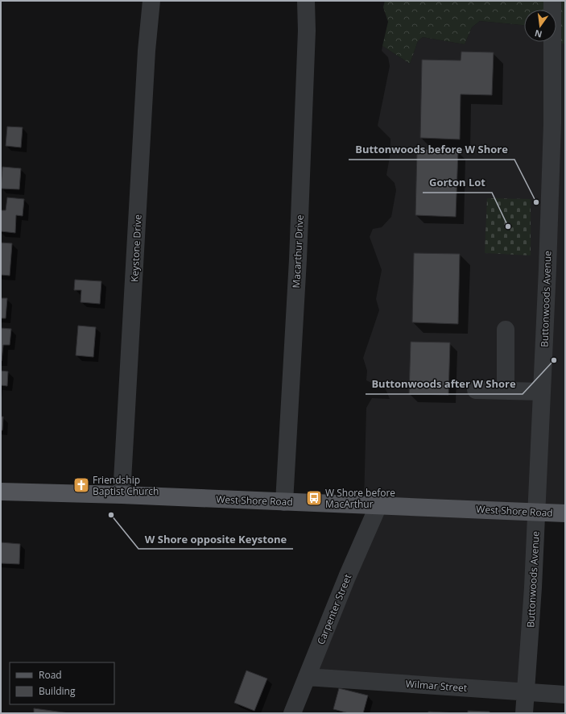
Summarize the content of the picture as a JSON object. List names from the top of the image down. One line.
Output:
{"streets":{"main road":["West Shore Road"],"street":["Keystone Drive","Macarthur Drive","Buttonwoods Avenue","Carpenter Street","Wilmar Street"]},"crossings":[["Keystone Drive","West Shore Road"],["Macarthur Drive","West Shore Road"],["Buttonwoods Avenue","West Shore Road"],["Buttonwoods Avenue","Wilmar Street"],["West Shore Road","Carpenter Street"],["Carpenter Street","Wilmar Street"]],"places":{"other":["Buttonwoods before W Shore","Gorton Lot","Buttonwoods after W Shore","W Shore opposite Keystone"],"church":["Friendship Baptist Church"],"bus stop":["W Shore before MacArthur"]},"legend":["Road","Building"],"north":"bottom"}
